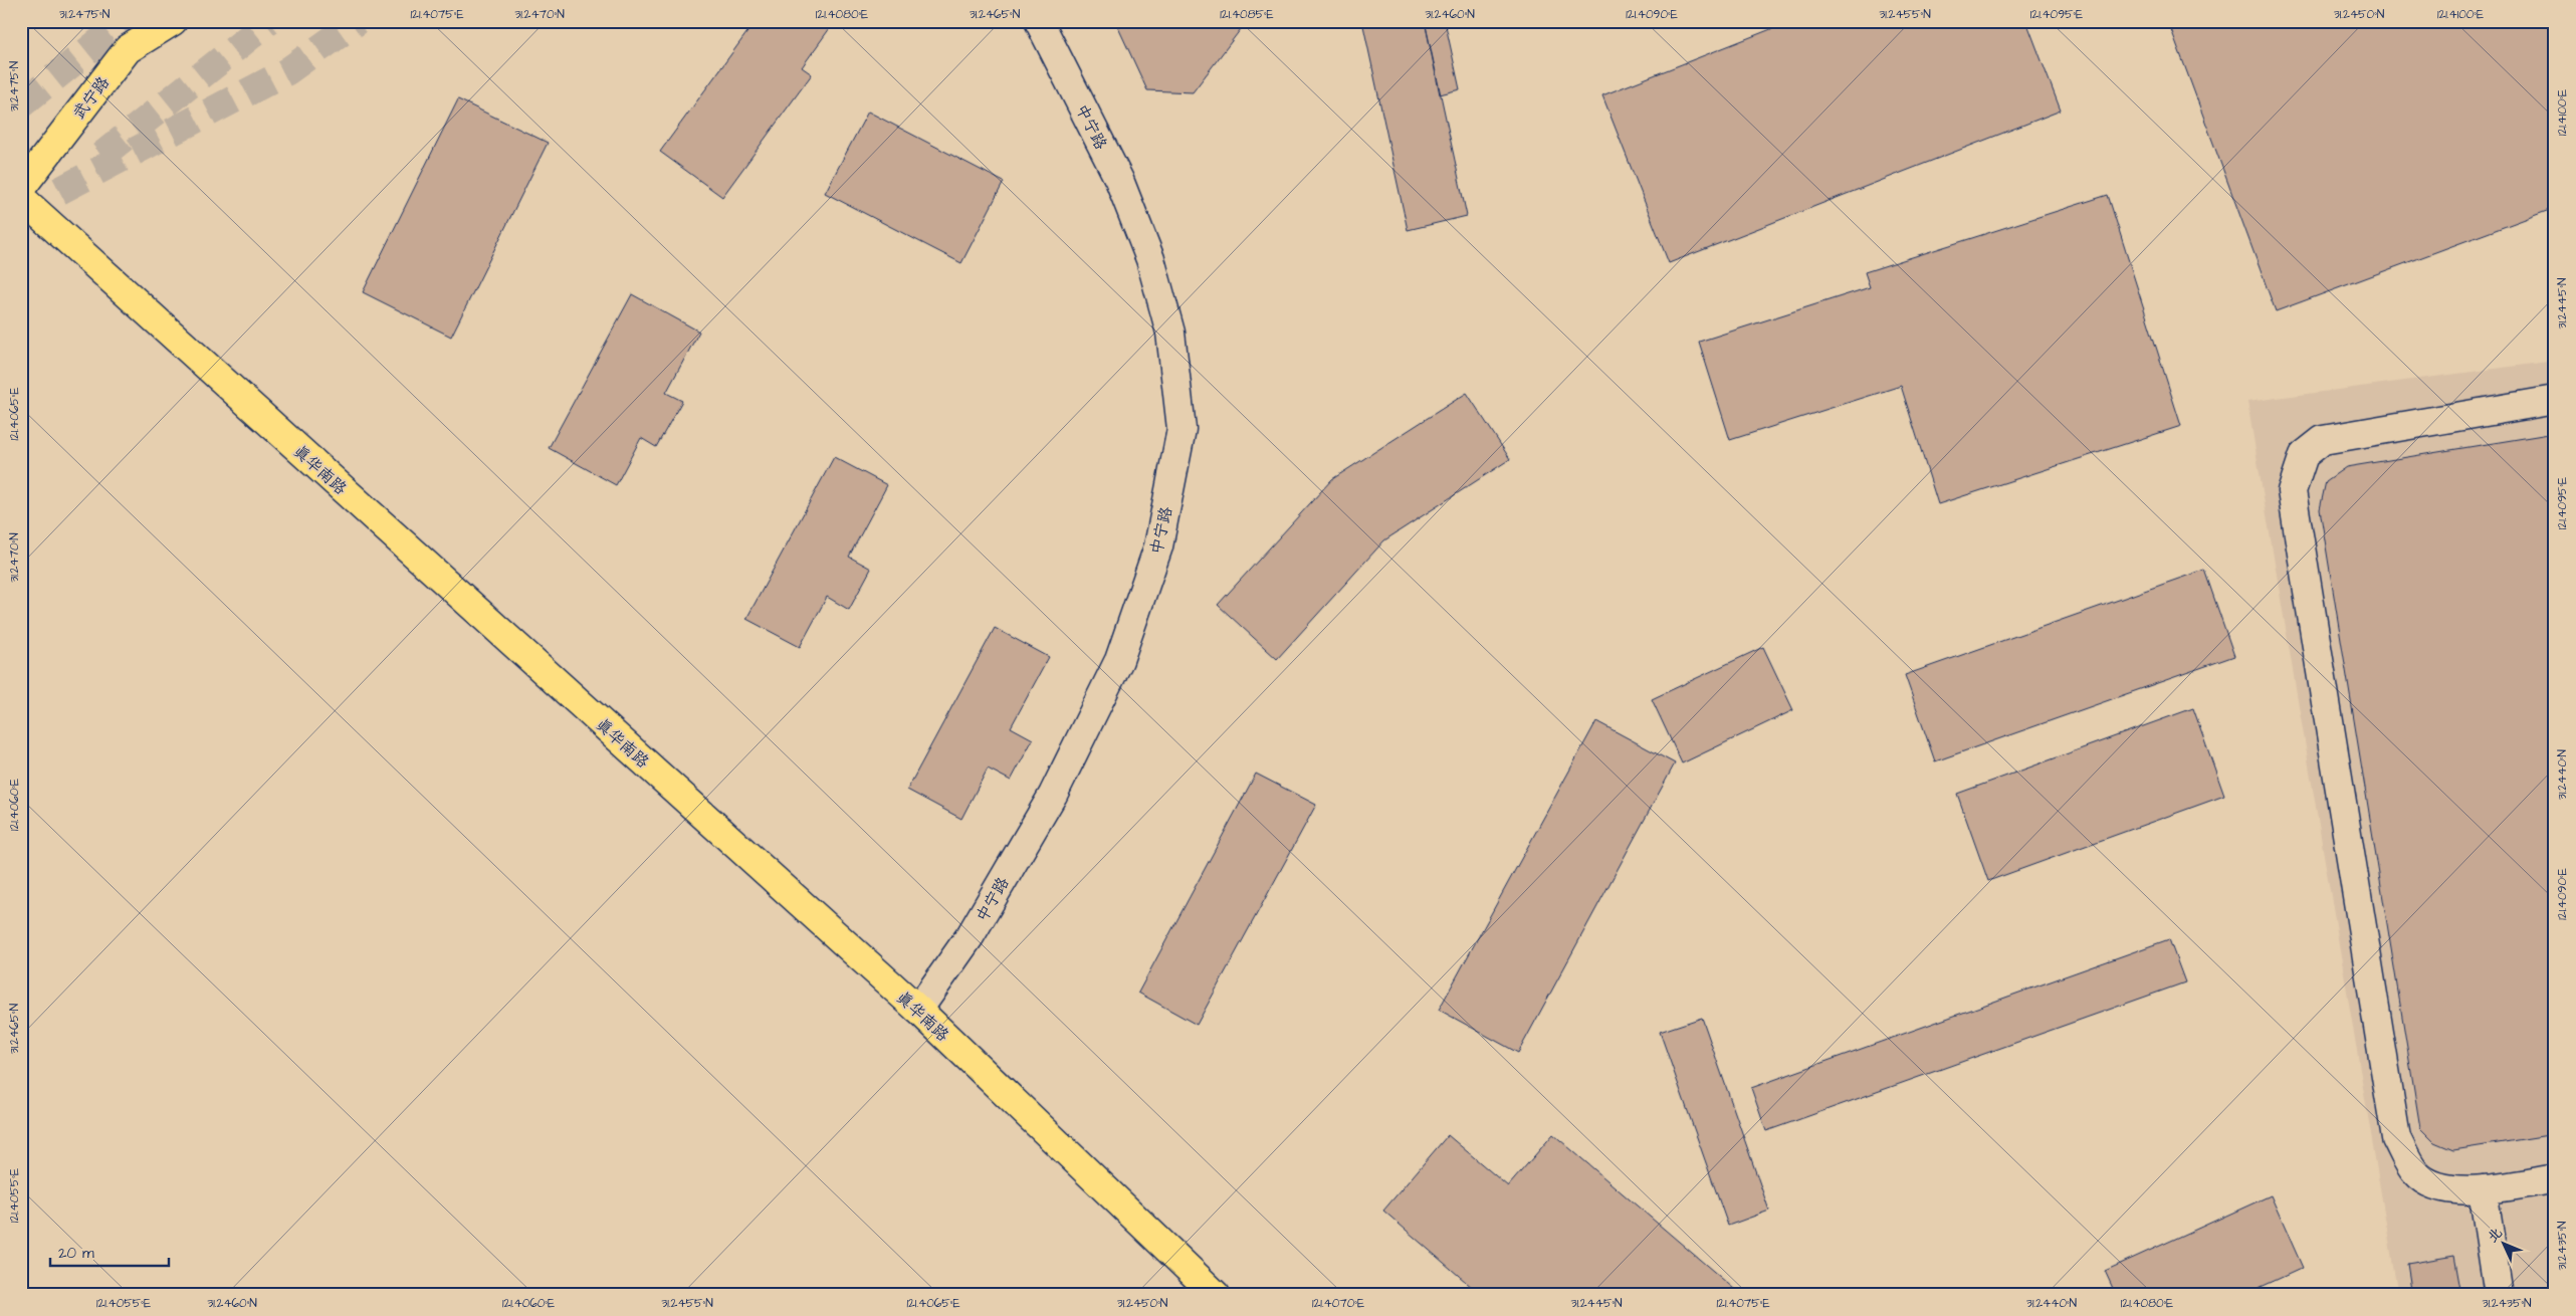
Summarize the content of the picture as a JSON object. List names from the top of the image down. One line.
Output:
{"streets":{"main road":["武宁路","真华南路"],"street":["中宁路"]},"crossings":[["中宁路","真华南路"]],"scale_bar":"20 m","north":"top left","coordinates":["31.2475°N","121.4075°E","31.2470°N","121.4080°E","31.2465°N","121.4085°E","31.2460°N","121.4090°E","31.2455°N","121.4095°E","31.2450°N","121.4100°E","31.2445°N","121.4065°E","31.2440°N","121.4060°E","121.4055°E","31.2435°N","121.4070°E"]}
